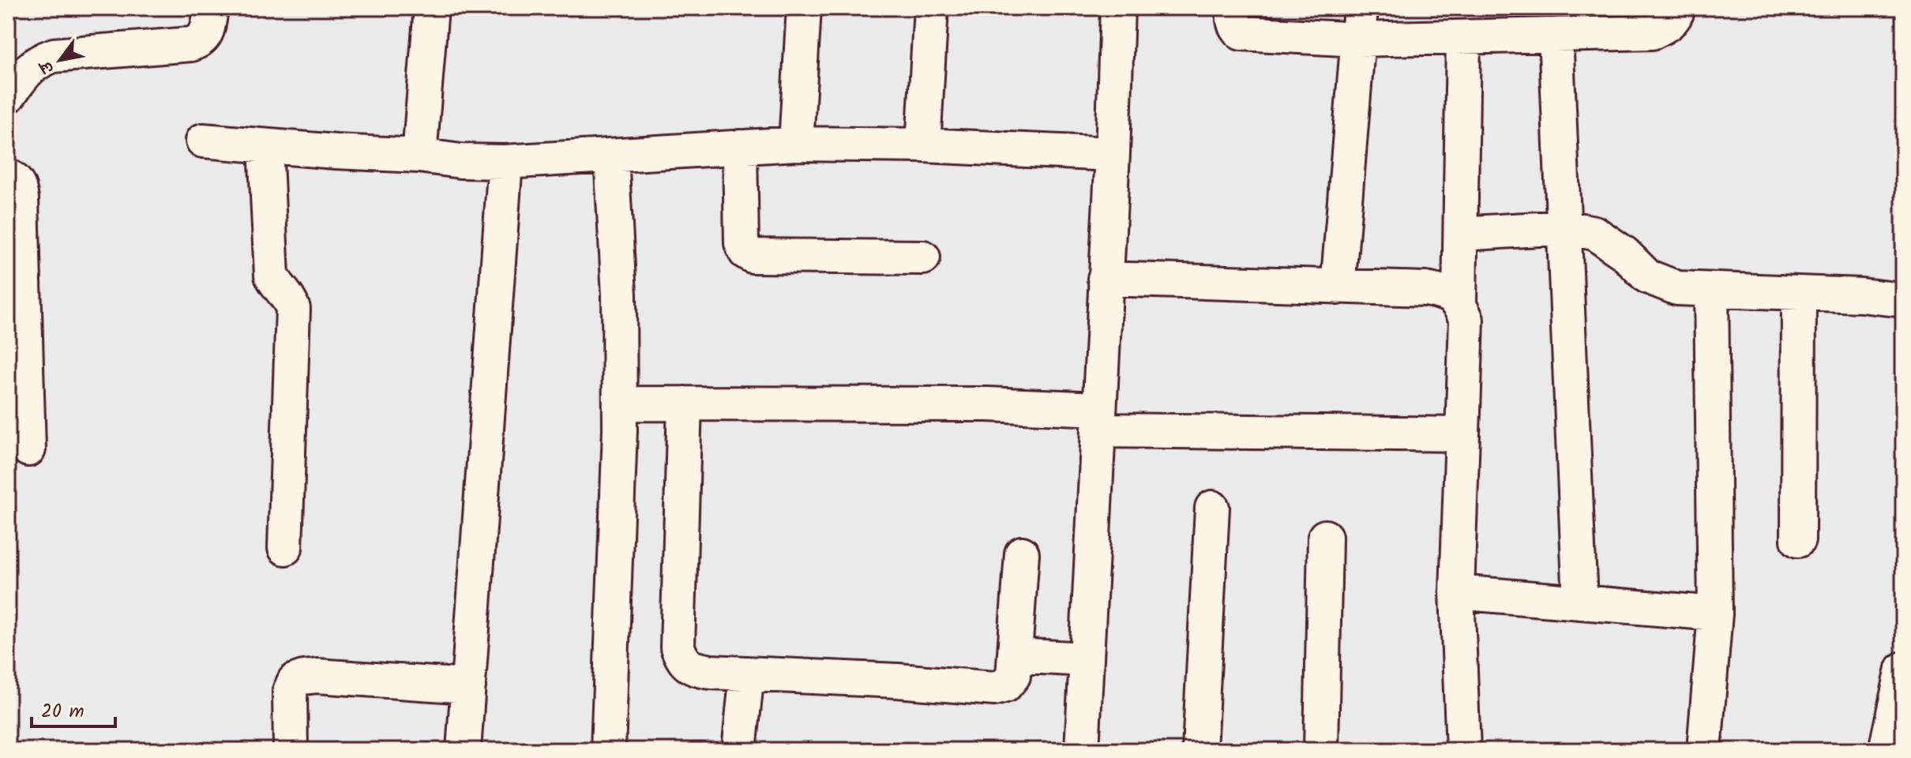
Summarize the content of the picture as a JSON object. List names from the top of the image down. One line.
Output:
{"scale_bar":"20 m","north":"bottom left"}
